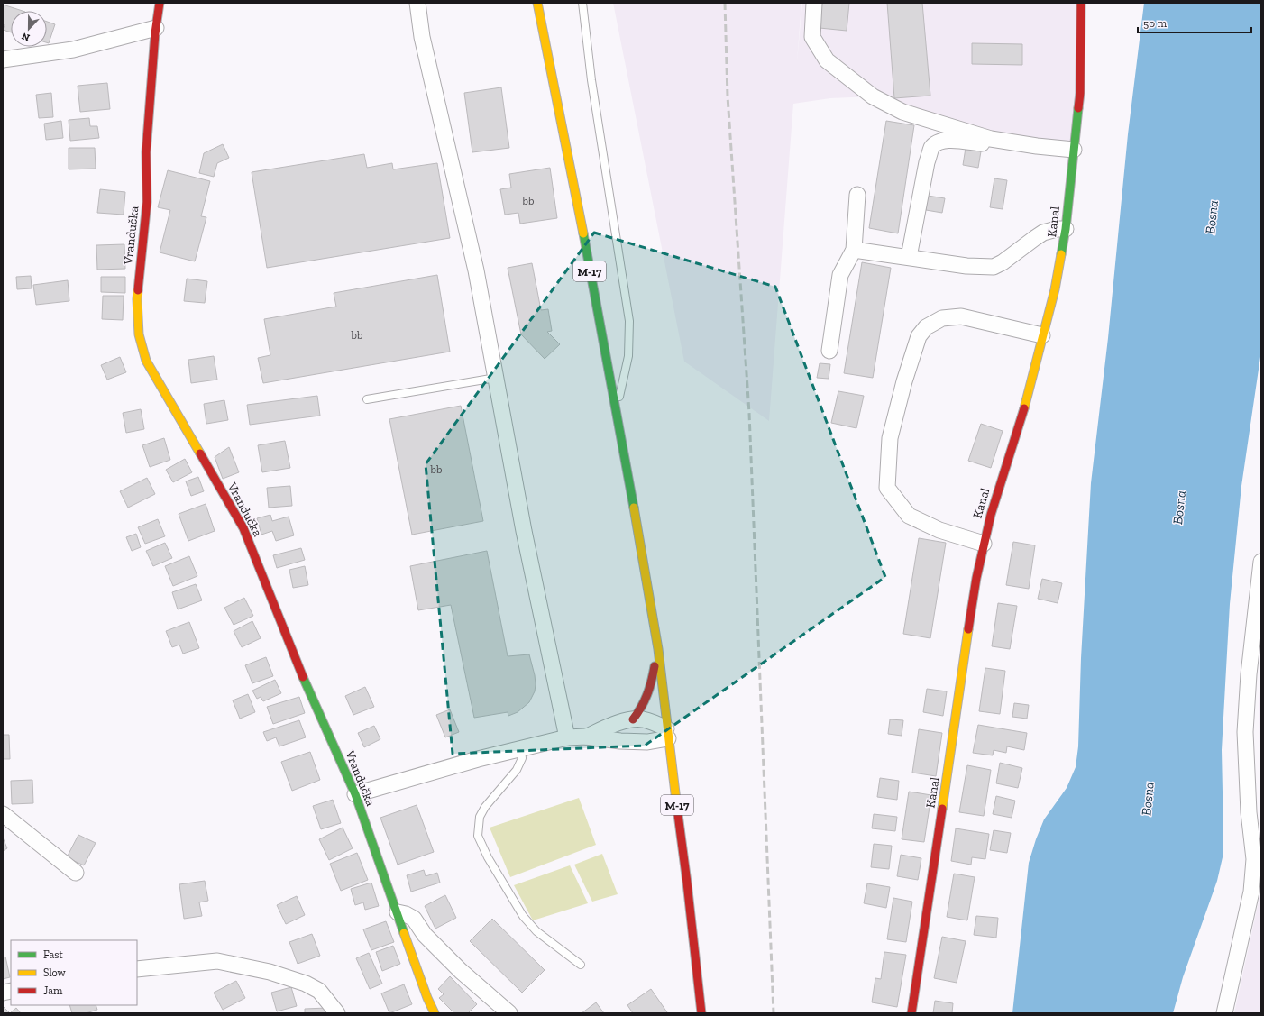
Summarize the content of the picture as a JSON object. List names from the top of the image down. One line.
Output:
{"streets":{"street":["Kanal","Vrandučka","M-17"]},"water":["Bosna"],"house_numbers":["bb","bb","bb"],"legend":["Fast","Slow","Jam"],"scale_bar":"50 m","north":"bottom"}
